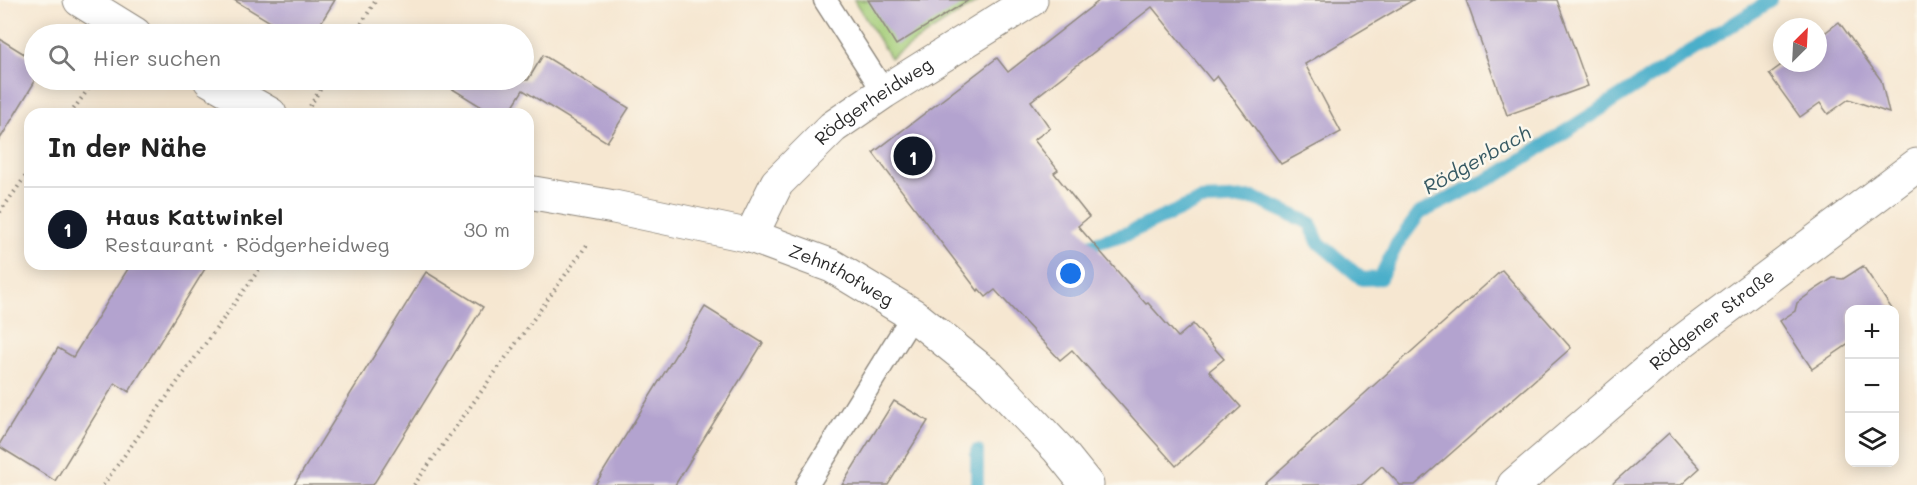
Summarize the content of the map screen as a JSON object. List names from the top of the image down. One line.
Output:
{"streets":{"street":["Rödgerheidweg","Zehnthofweg","Rödgener Straße"]},"crossings":[["Rödgerheidweg","Zehnthofweg"]],"water":["Rödgerbach"],"north":"top right","page":{"search":"Hier suchen","heading":"In der Nähe","pins":"1","list":[{"mark":"1","name":"Haus Kattwinkel","note":"Restaurant · Rödgerheidweg","value":"30 m"}],"map_buttons":["+","−"]}}
